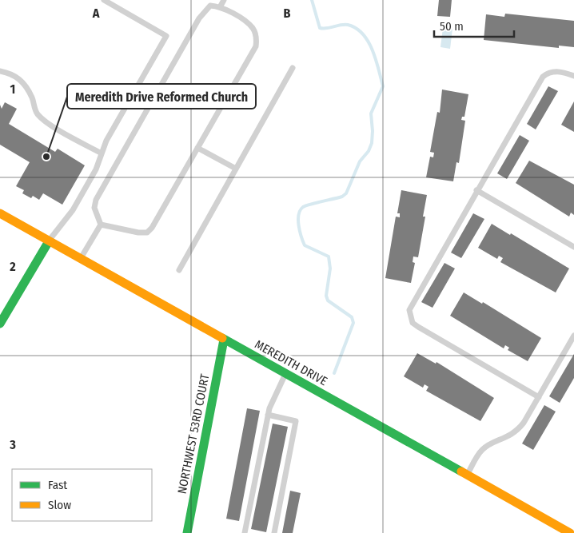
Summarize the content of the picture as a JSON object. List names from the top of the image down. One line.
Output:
{"streets":{"main road":["MEREDITH DRIVE","NORTHWEST 53RD COURT"]},"crossings":[["MEREDITH DRIVE","NORTHWEST 53RD COURT"]],"places":["Meredith Drive Reformed Church"],"legend":["Fast","Slow"],"scale_bar":"50 m","grid":{"columns":["A","B"],"rows":["1","2","3"]}}
